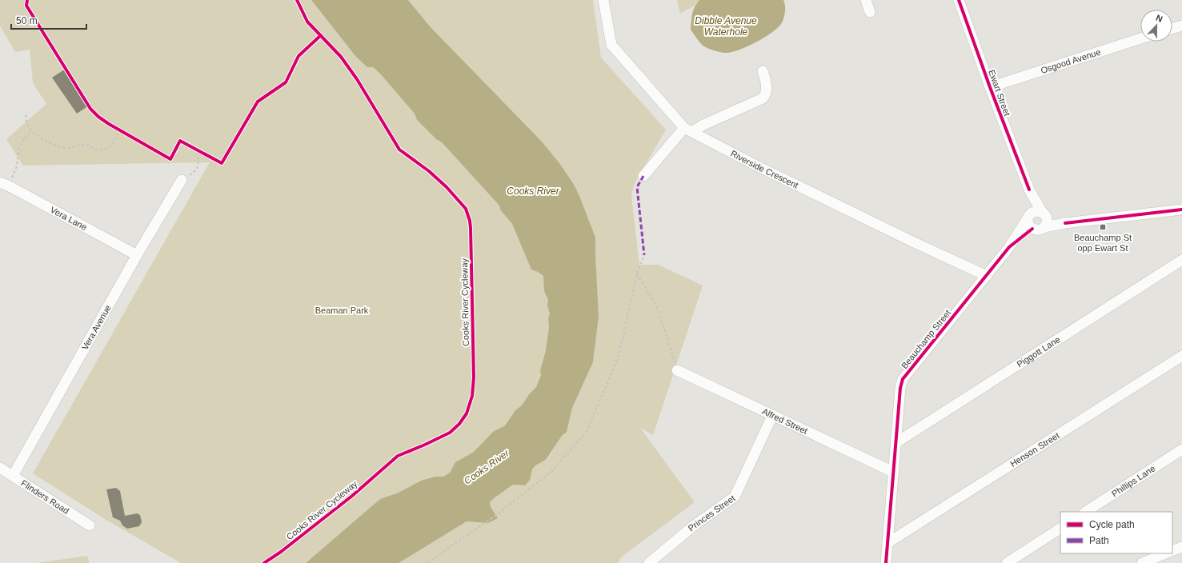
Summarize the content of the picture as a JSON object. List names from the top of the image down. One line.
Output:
{"streets":{"street":["Osgood Avenue","Ewart Street","Riverside Crescent","Vera Lane","Vera Avenue","Beauchamp Street","Piggott Lane","Alfred Street","Henson Street","Phillips Lane","Flinders Road","Princes Street"],"cycle path":["Cooks River Cycleway"]},"crossings":[["Osgood Avenue","Ewart Street"],["Ewart Street","Beauchamp Street"],["Riverside Crescent","Beauchamp Street"],["Vera Lane","Vera Avenue"],["Vera Avenue","Flinders Road"],["Beauchamp Street","Piggott Lane"],["Beauchamp Street","Alfred Street"],["Beauchamp Street","Henson Street"],["Alfred Street","Princes Street"]],"water":["Dibble Avenue Waterhole","Cooks River"],"parks":["Beaman Park"],"places":{"transit":["Beauchamp St opp Ewart St"]},"legend":["Cycle path","Path"],"scale_bar":"50 m","north":"top"}
